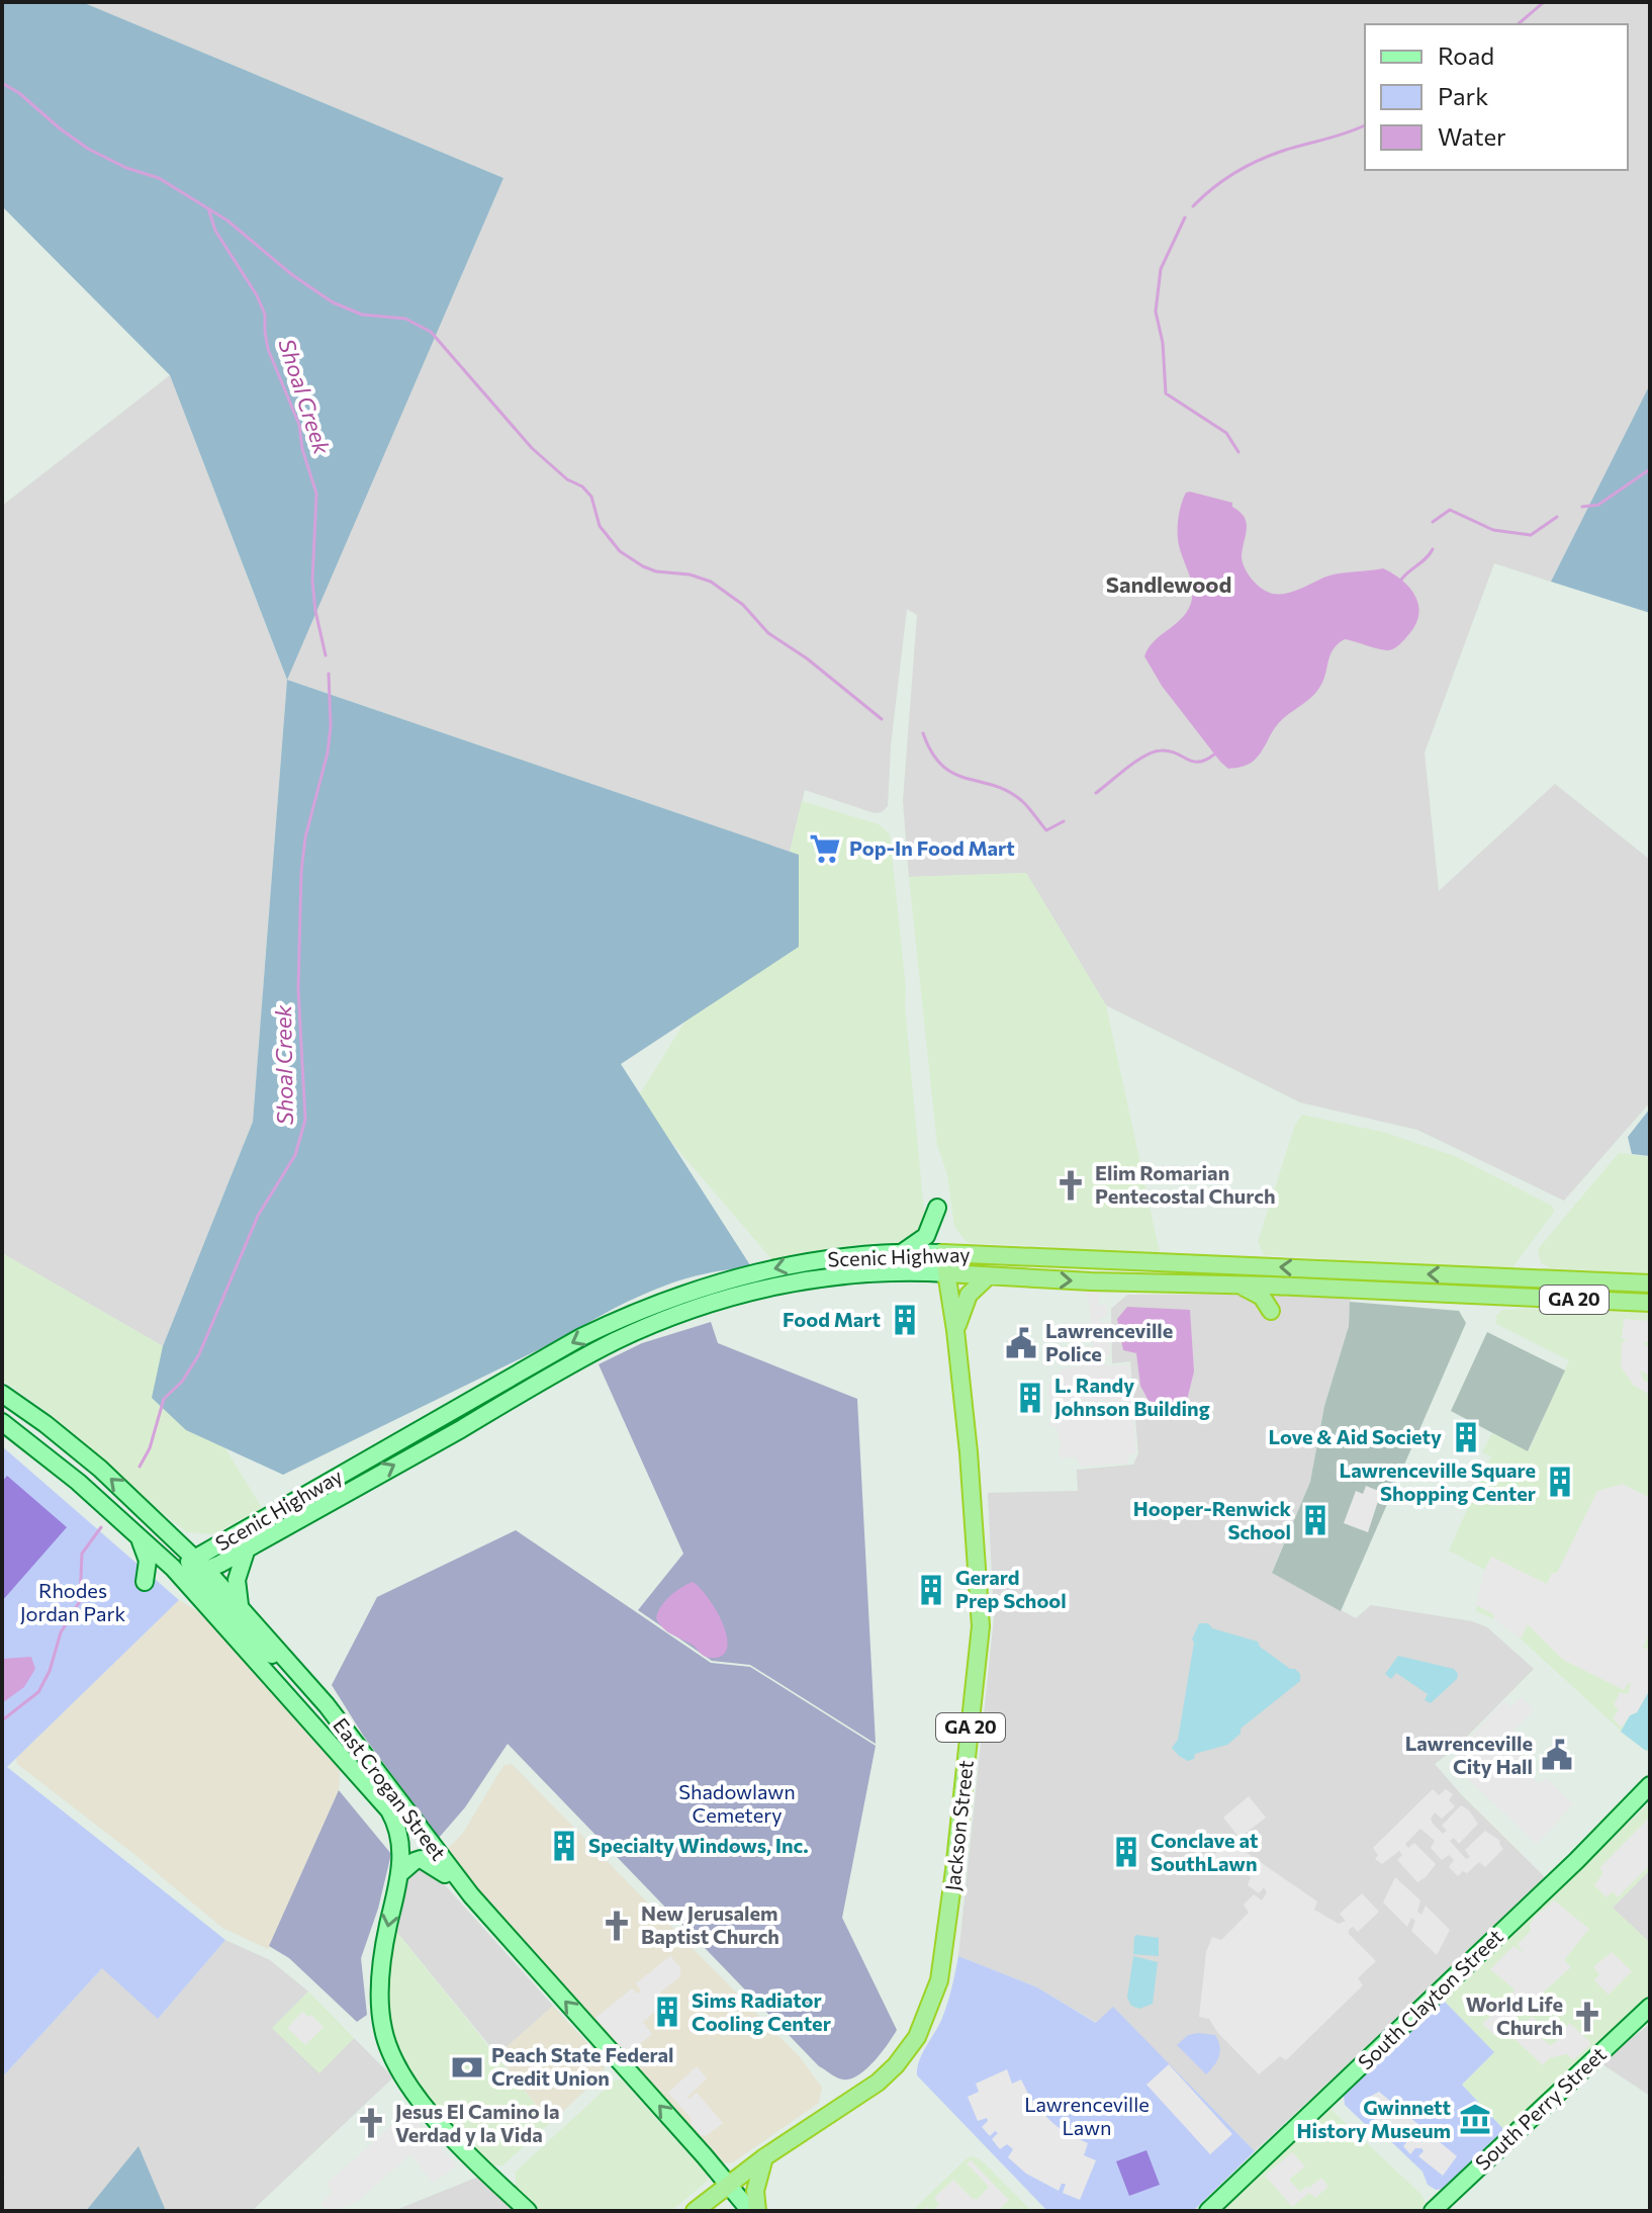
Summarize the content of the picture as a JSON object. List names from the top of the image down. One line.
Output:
{"streets":{"highway":["Scenic Highway","GA 20","Jackson Street"],"main road":["East Crogan Street","South Clayton Street","South Perry Street"]},"crossings":[["Scenic Highway","East Crogan Street"],["Scenic Highway","Jackson Street"],["GA 20","East Crogan Street"],["GA 20","Jackson Street"],["East Crogan Street","Jackson Street"]],"districts":["Sandlewood"],"water":["Shoal Creek"],"parks":["Rhodes Jordan Park","Shadowlawn Cemetery","Lawrenceville Lawn"],"places":{"supermarket":["Pop-In Food Mart"],"church":["Elim Romarian Pentecostal Church","New Jerusalem Baptist Church","World Life Church","Jesus El Camino la Verdad y la Vida"],"building":["Food Mart","L. Randy Johnson Building","Love & Aid Society","Lawrenceville Square Shopping Center","Hooper-Renwick School","Gerard Prep School","Specialty Windows, Inc.","Conclave at SouthLawn","Sims Radiator Cooling Center"],"public building":["Lawrenceville Police","Lawrenceville City Hall"],"bank":["Peach State Federal Credit Union"],"museum":["Gwinnett History Museum"]},"legend":["Road","Park","Water"]}
